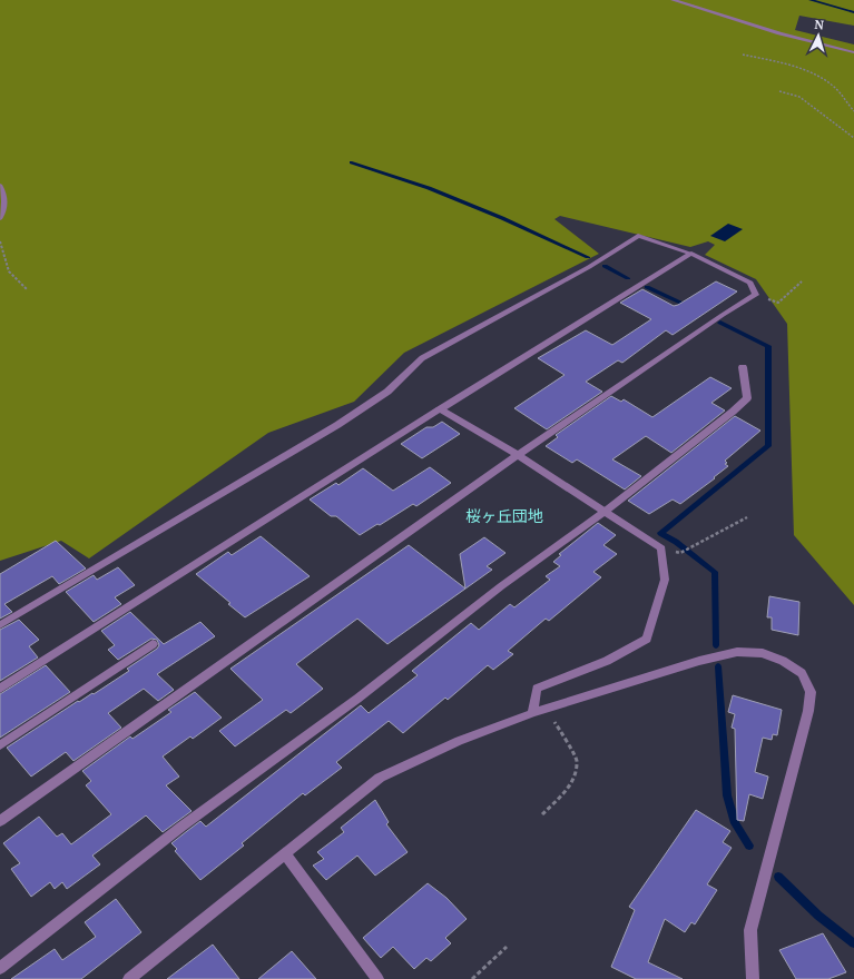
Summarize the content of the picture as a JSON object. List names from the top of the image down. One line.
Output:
{"districts":["桜ヶ丘団地"],"north":"top"}
